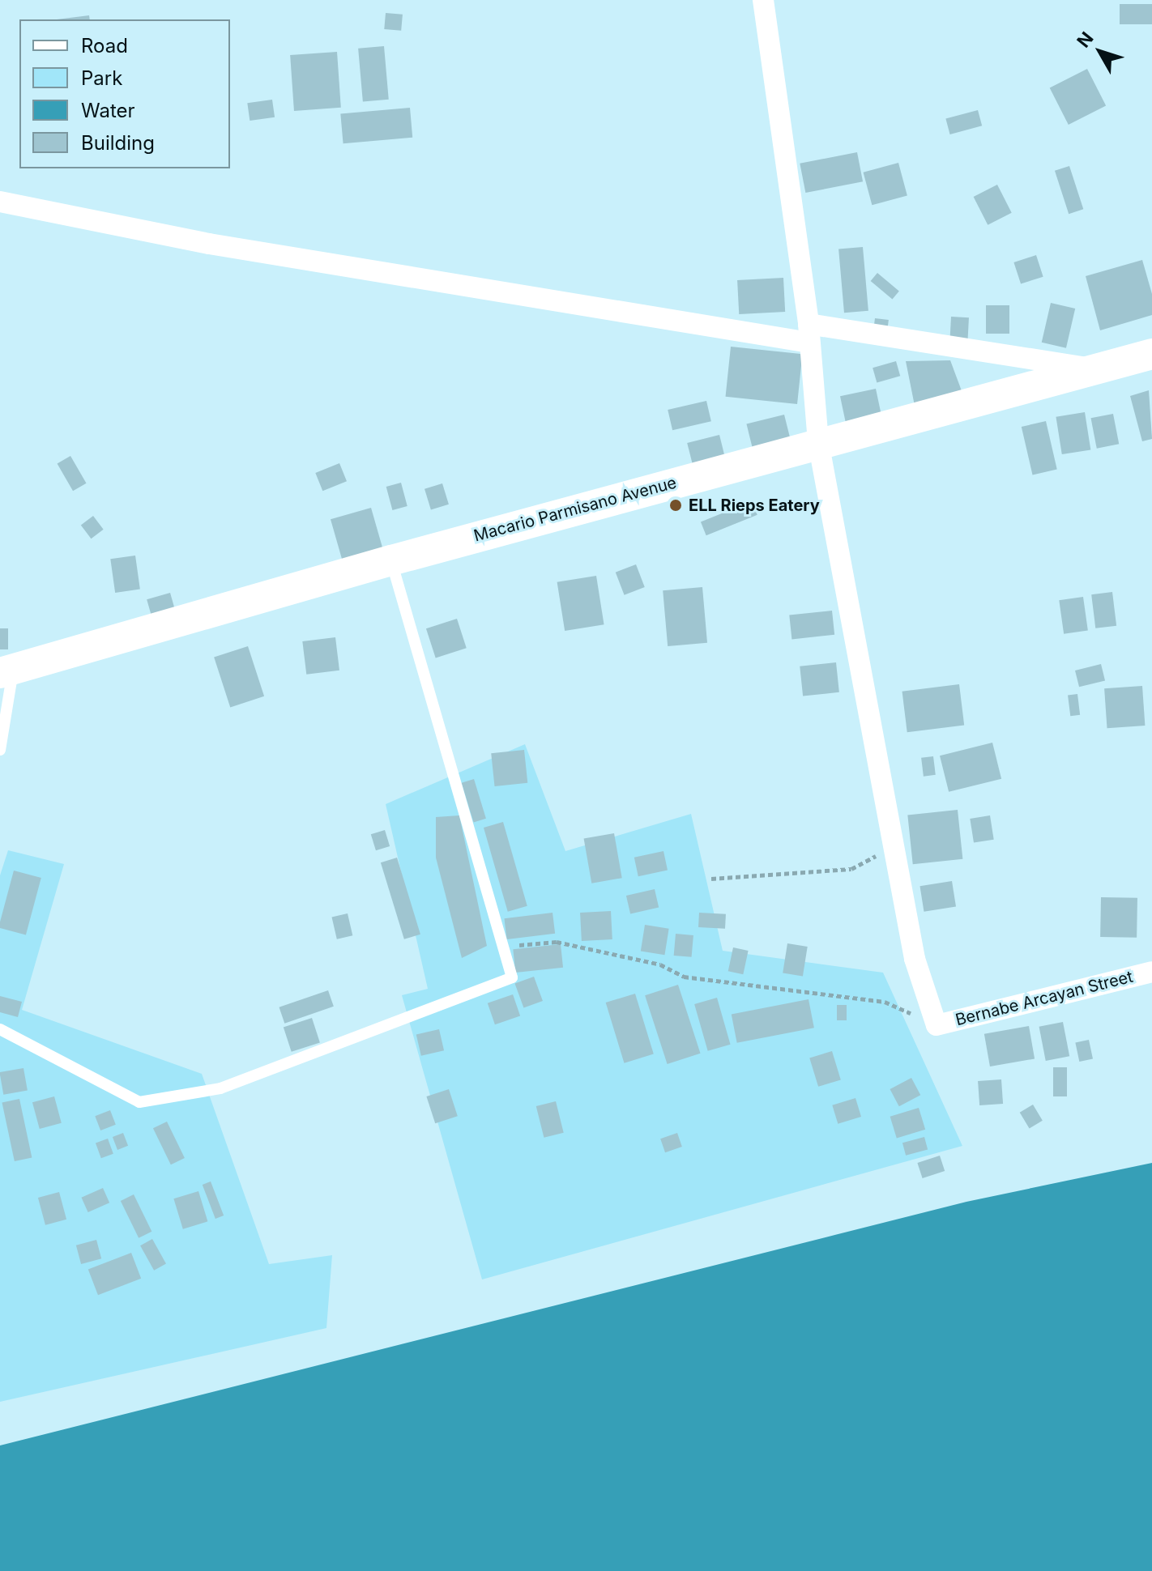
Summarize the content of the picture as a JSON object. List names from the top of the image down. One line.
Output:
{"streets":{"street":["Macario Parmisano Avenue","Bernabe Arcayan Street"]},"places":["ELL Rieps Eatery"],"legend":["Road","Park","Water","Building"],"north":"top left"}
